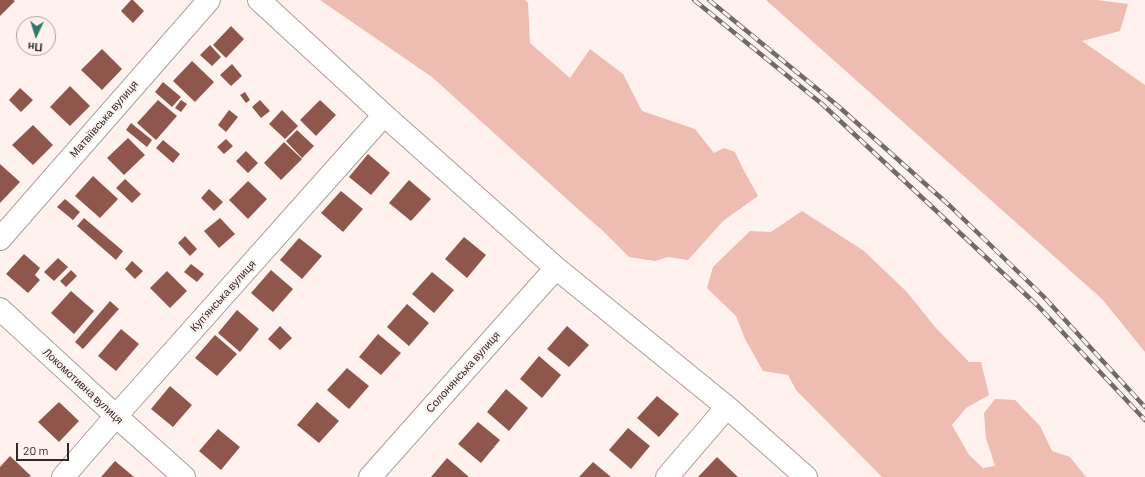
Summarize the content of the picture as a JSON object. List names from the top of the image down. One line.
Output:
{"streets":{"street":["Матвіївська вулиця","Купʼянська вулиця","Солонянська вулиця","Локомотивна вулиця"]},"crossings":[["Купʼянська вулиця","Локомотивна вулиця"]],"scale_bar":"20 m","north":"bottom"}
